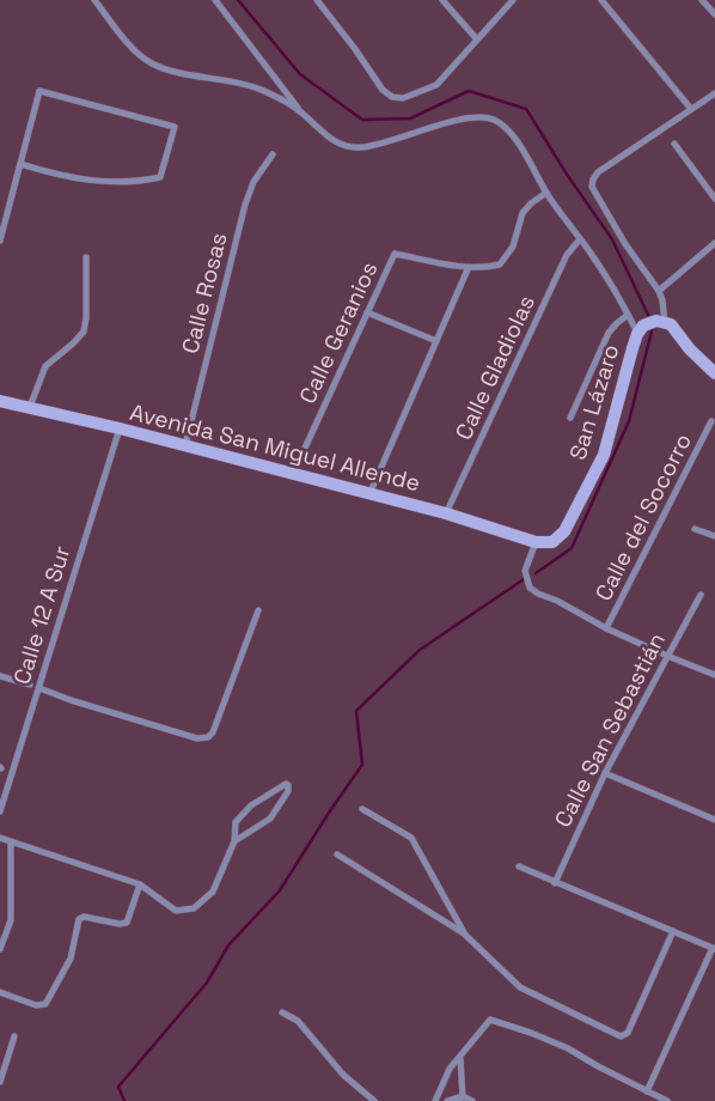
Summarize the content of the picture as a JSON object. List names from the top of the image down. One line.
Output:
{"streets":{"main road":["San Lázaro","Avenida San Miguel Allende"],"street":["Calle Rosas","Calle Geranios","Calle Gladiolas","Calle del Socorro","Calle 12 A Sur","Calle San Sebastián"]},"crossings":[["Calle Rosas","Avenida San Miguel Allende"],["Calle Geranios","Avenida San Miguel Allende"],["Calle Gladiolas","Avenida San Miguel Allende"],["San Lázaro","Avenida San Miguel Allende"],["Avenida San Miguel Allende","Calle 12 A Sur"]]}
